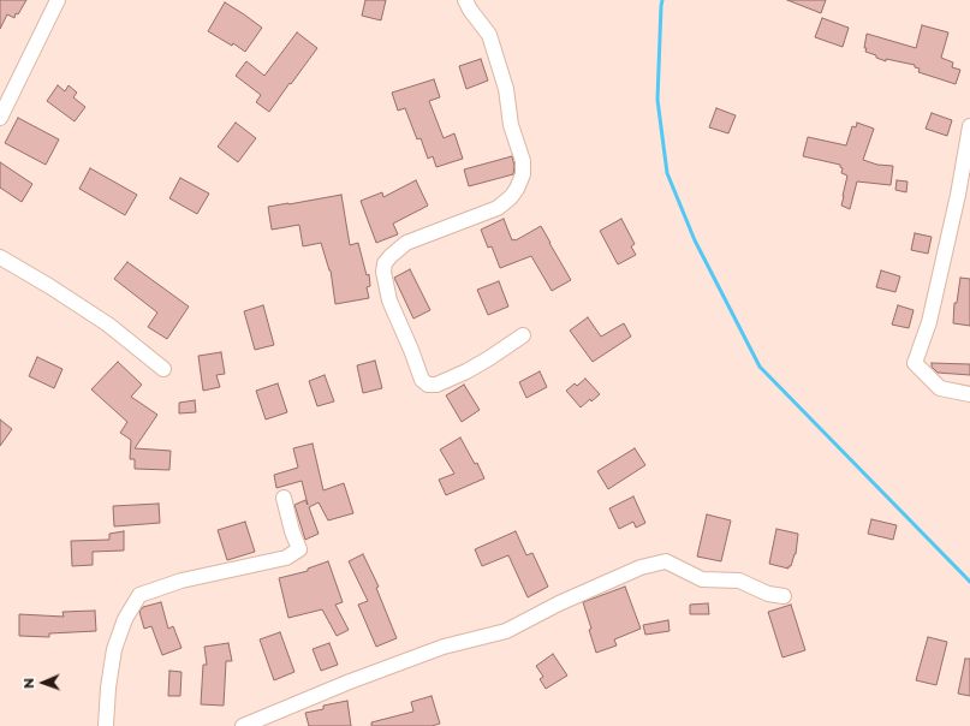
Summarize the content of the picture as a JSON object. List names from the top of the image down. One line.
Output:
{"north":"left"}
